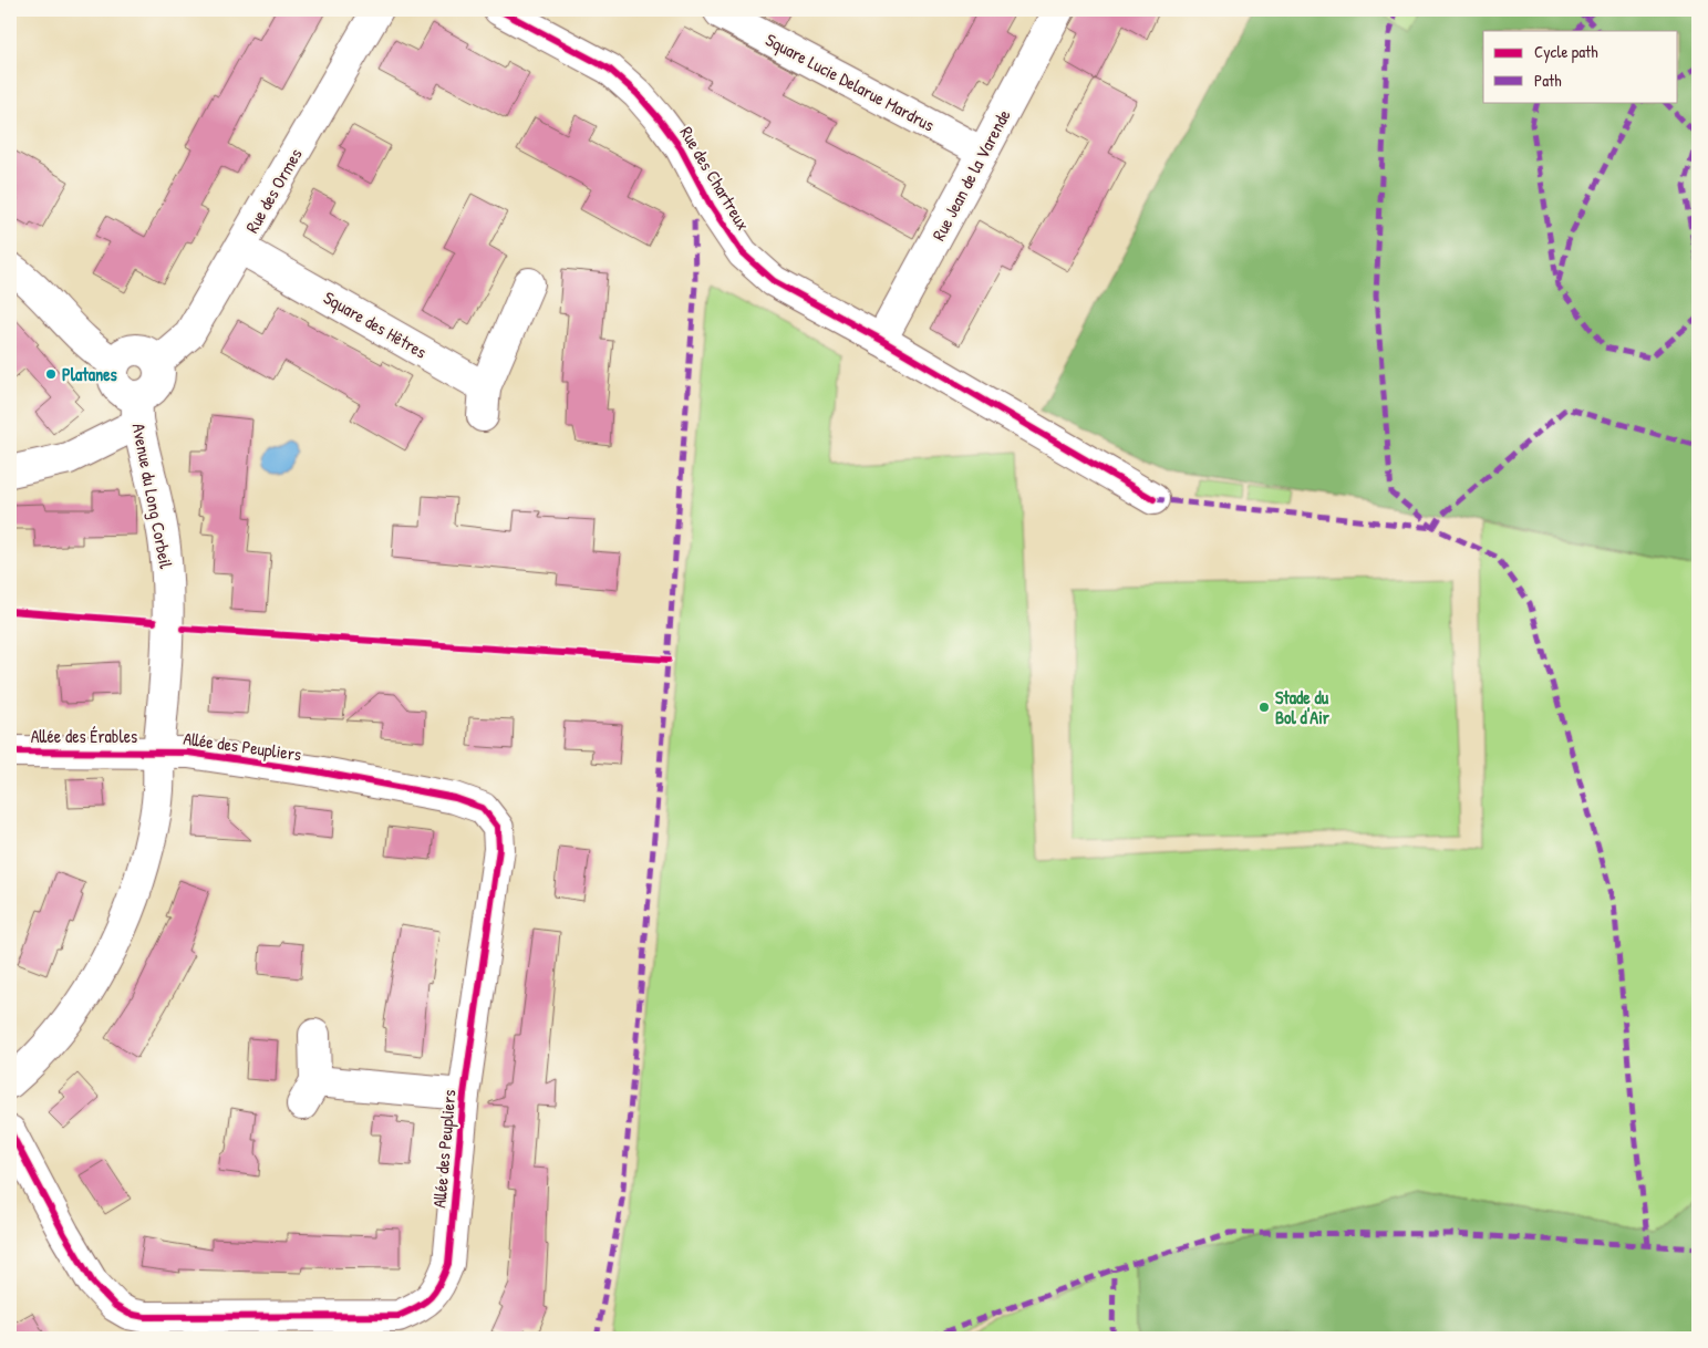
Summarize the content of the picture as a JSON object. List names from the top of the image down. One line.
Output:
{"streets":{"street":["Square Lucie Delarue Mardrus","Rue Jean de la Varende","Rue des Chartreux","Rue des Ormes","Square des Hêtres","Avenue du Long Corbeil","Allée des Érables","Allée des Peupliers"]},"crossings":[["Square Lucie Delarue Mardrus","Rue Jean de la Varende"],["Rue Jean de la Varende","Rue des Chartreux"],["Rue des Ormes","Square des Hêtres"],["Avenue du Long Corbeil","Allée des Érables"],["Avenue du Long Corbeil","Allée des Peupliers"],["Allée des Érables","Allée des Peupliers"]],"places":["Platanes","Stade du Bol d'Air"],"legend":["Cycle path","Path"]}
